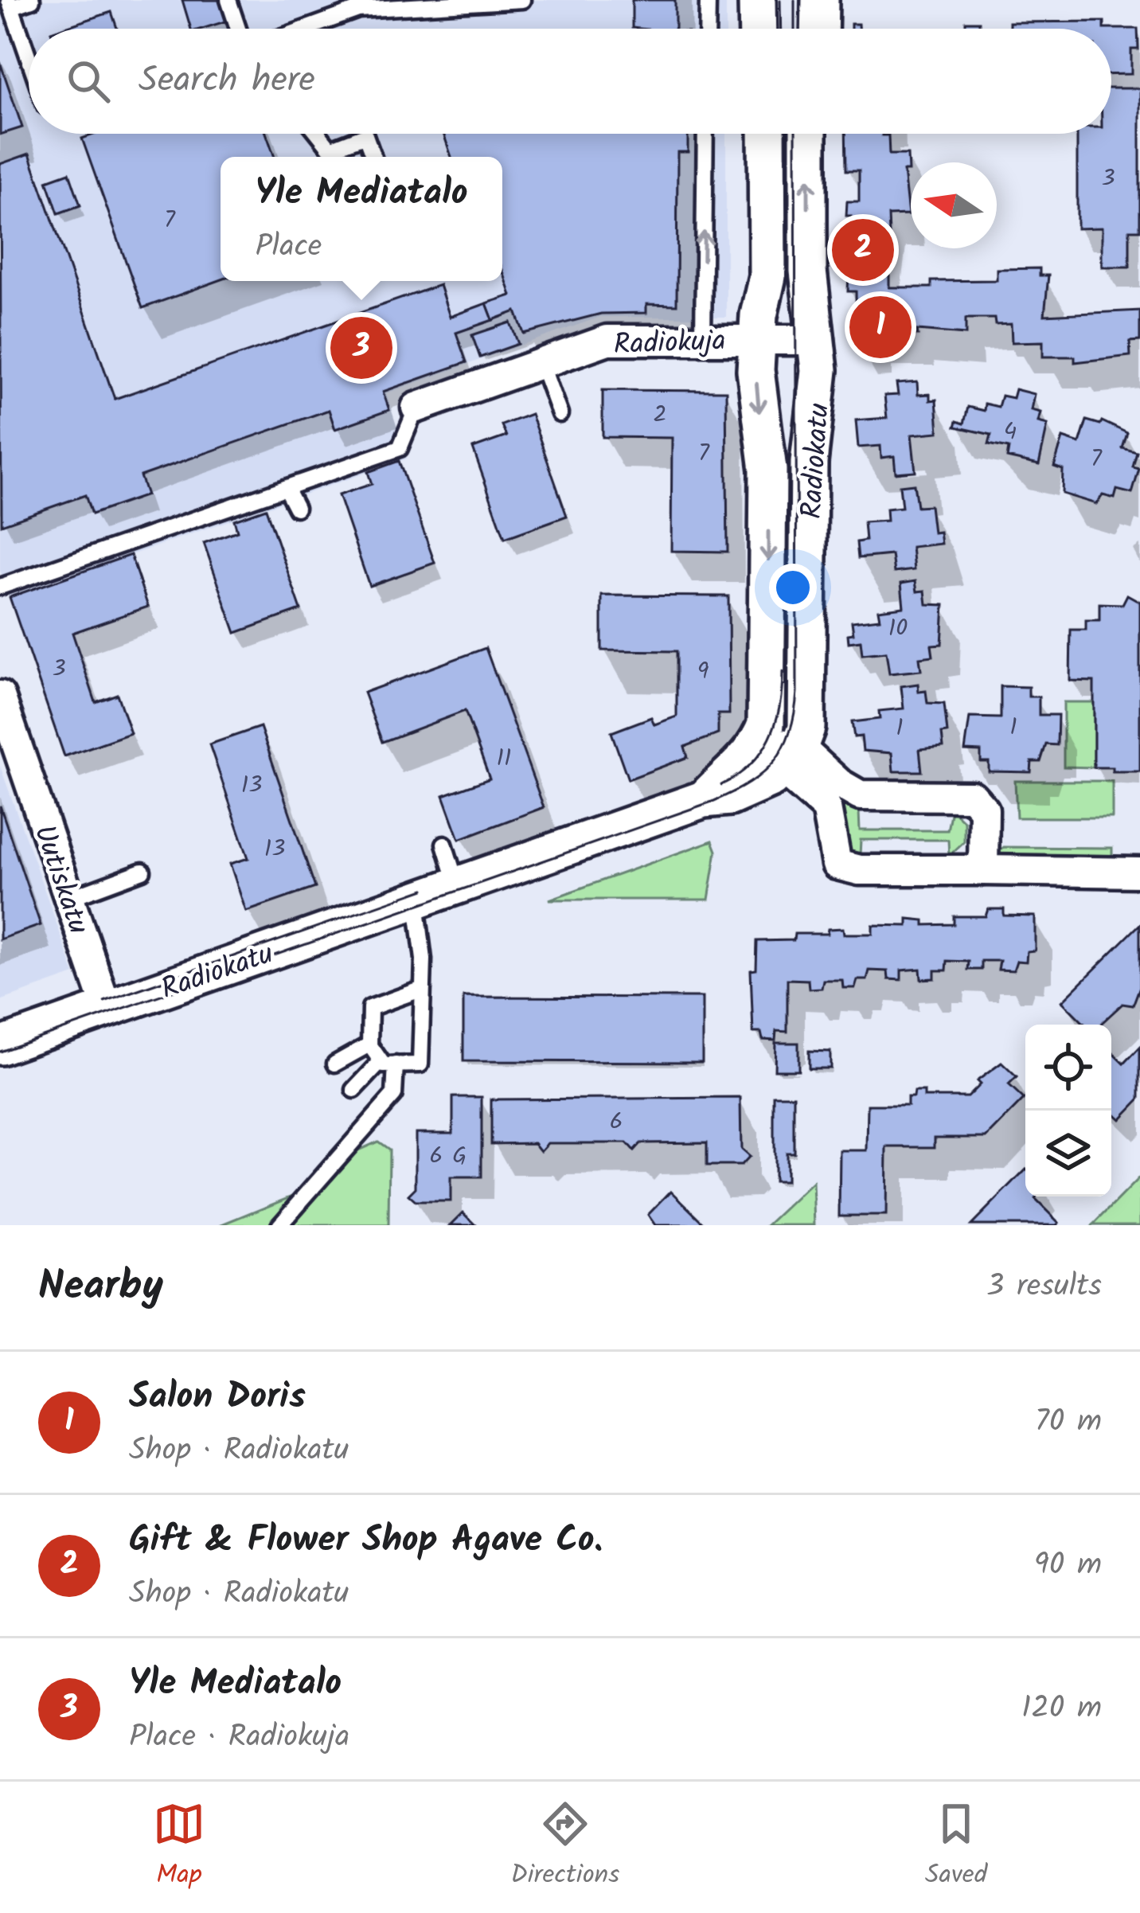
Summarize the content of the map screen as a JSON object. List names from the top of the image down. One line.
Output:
{"streets":{"street":["Radiokuja","Radiokatu","Uutiskatu"]},"crossings":[["Radiokuja","Radiokatu"],["Radiokatu","Uutiskatu"]],"house_numbers":["3","7","2","4","7","7","10","3","9","1","1","11","13","13","6","6 G"],"north":"left","page":{"search":"Search here","popup":["Yle Mediatalo","Place"],"pins":["2","1","3"],"heading":["Nearby","3 results"],"list":[{"mark":"1","name":"Salon Doris","note":"Shop · Radiokatu","value":"70 m"},{"mark":"2","name":"Gift & Flower Shop Agave Co.","note":"Shop · Radiokatu","value":"90 m"},{"mark":"3","name":"Yle Mediatalo","note":"Place · Radiokuja","value":"120 m"}],"nav":["Map","Directions","Saved"]}}
